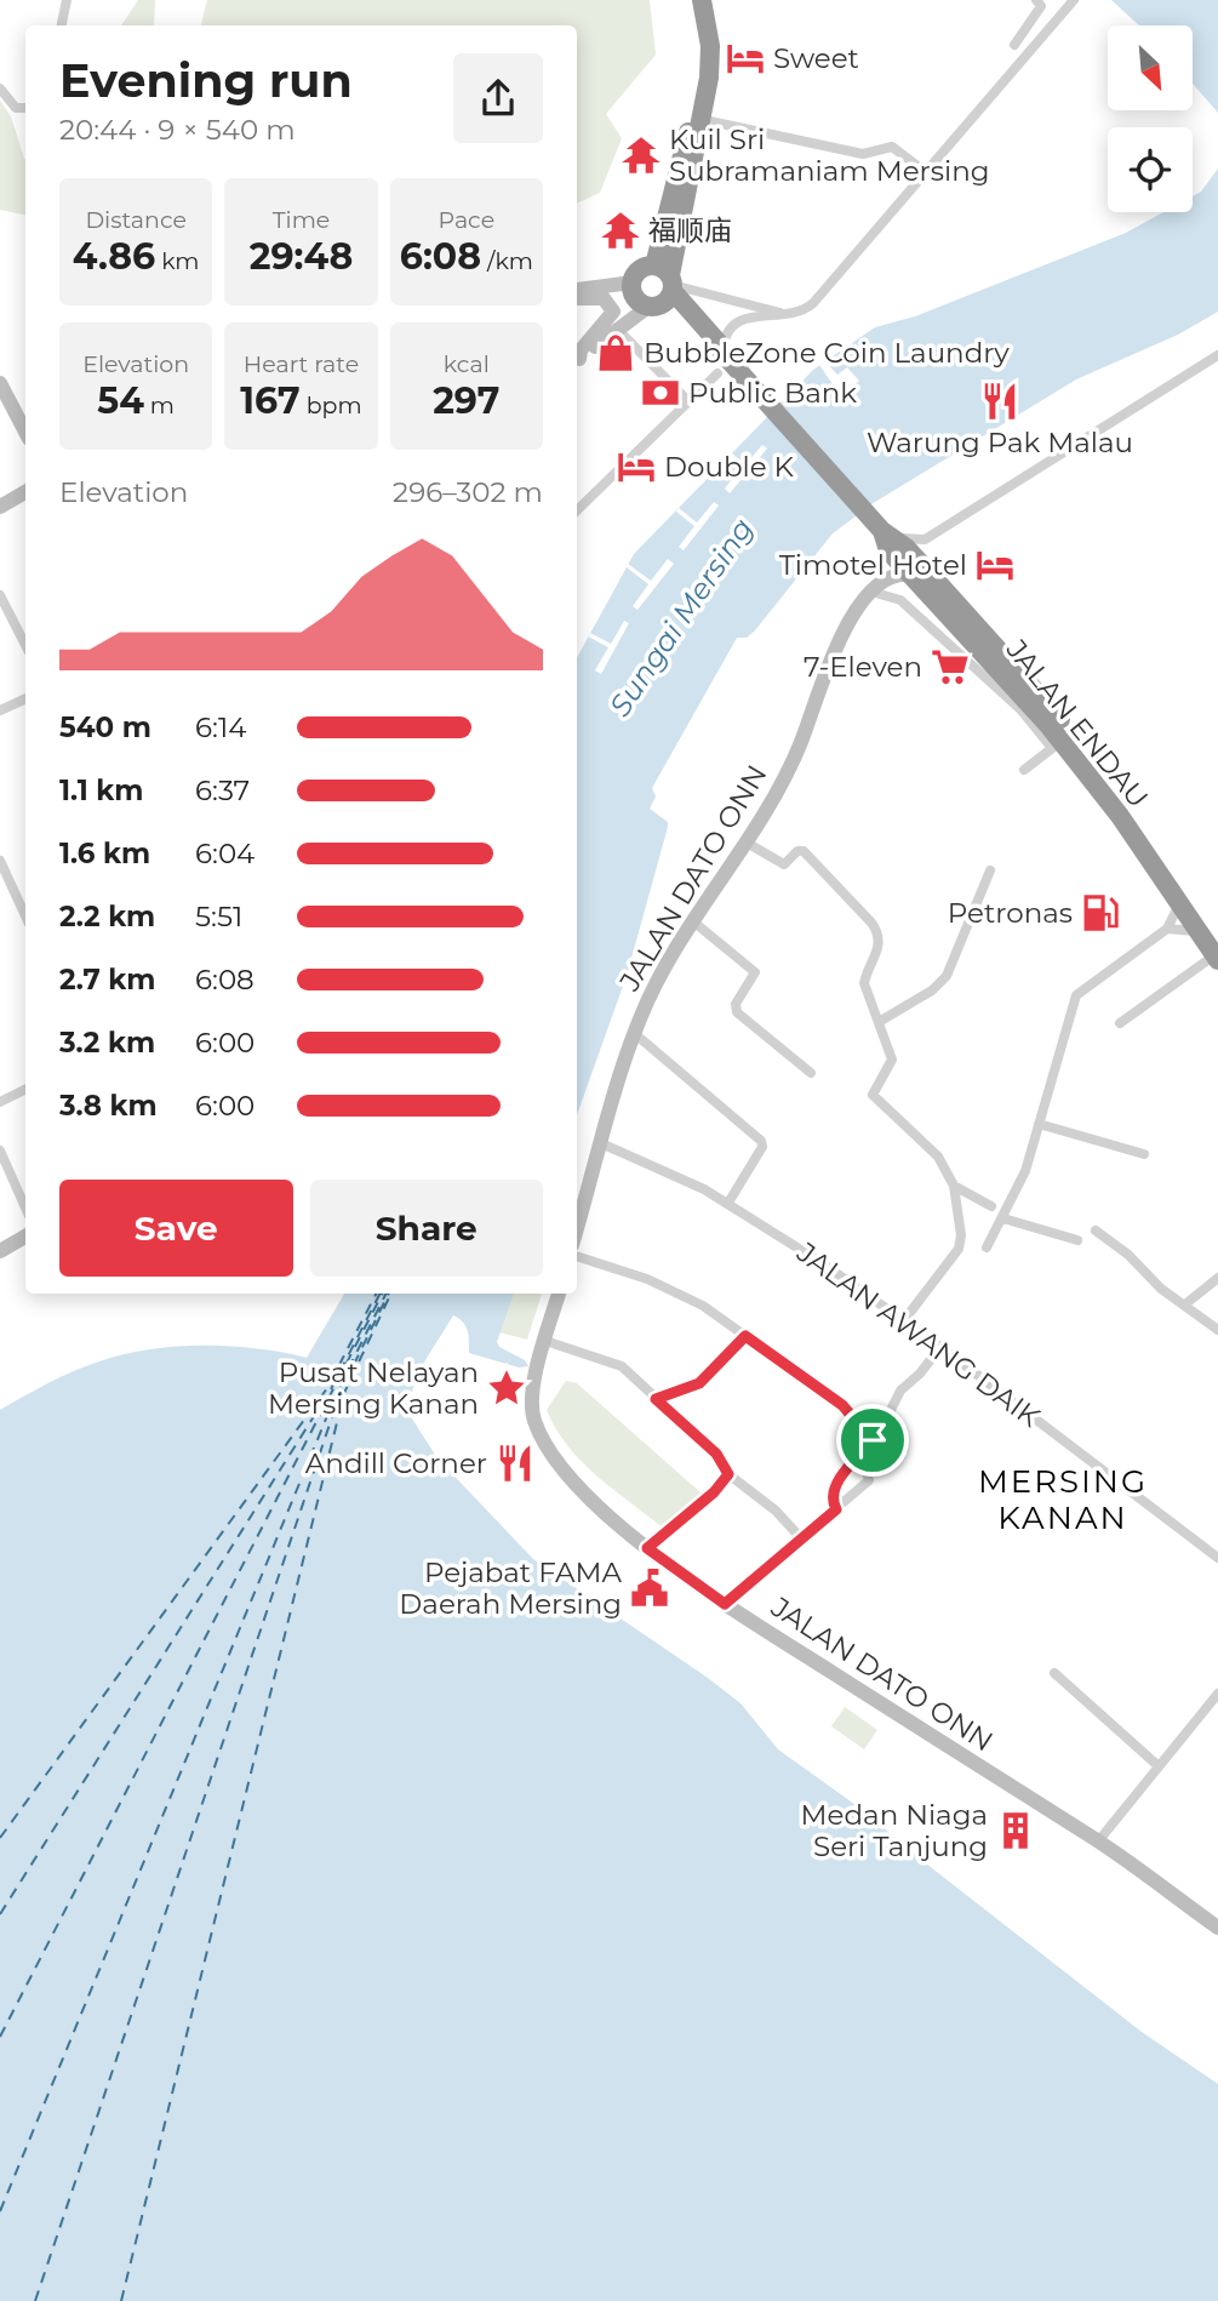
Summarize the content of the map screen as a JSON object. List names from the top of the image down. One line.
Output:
{"streets":{"highway":["JALAN ENDAU"],"main road":["JALAN DATO ONN"],"street":["JALAN AWANG DAIK"]},"crossings":[["JALAN ENDAU","JALAN DATO ONN"],["JALAN DATO ONN","JALAN AWANG DAIK"]],"districts":["MERSING KANAN"],"water":["Sungai Mersing"],"places":{"hotel":["Sweet","Double K","Timotel Hotel"],"temple":["Kuil Sri Subramaniam Mersing","福顺庙"],"shop":["BubbleZone Coin Laundry"],"bank":["Public Bank"],"restaurant":["Warung Pak Malau","Andill Corner"],"supermarket":["7-Eleven"],"fuel station":["Petronas"],"place":["Pusat Nelayan Mersing Kanan"],"public building":["Pejabat FAMA Daerah Mersing"],"building":["Medan Niaga Seri Tanjung"]},"north":"bottom right","page":{"heading":["Evening run","20:44 · 9 × 540 m"],"stats":[["Distance","4.86 km"],["Time","29:48"],["Pace","6:08 /km"],["Elevation","54 m"],["Heart rate","167 bpm"],["kcal","297"]],"chart":["Elevation","296–302 m"],"list":[{"name":"540 m","note":"6:14"},{"name":"1.1 km","note":"6:37"},{"name":"1.6 km","note":"6:04"},{"name":"2.2 km","note":"5:51"},{"name":"2.7 km","note":"6:08"},{"name":"3.2 km","note":"6:00"},{"name":"3.8 km","note":"6:00"}],"buttons":["Save","Share"]}}
